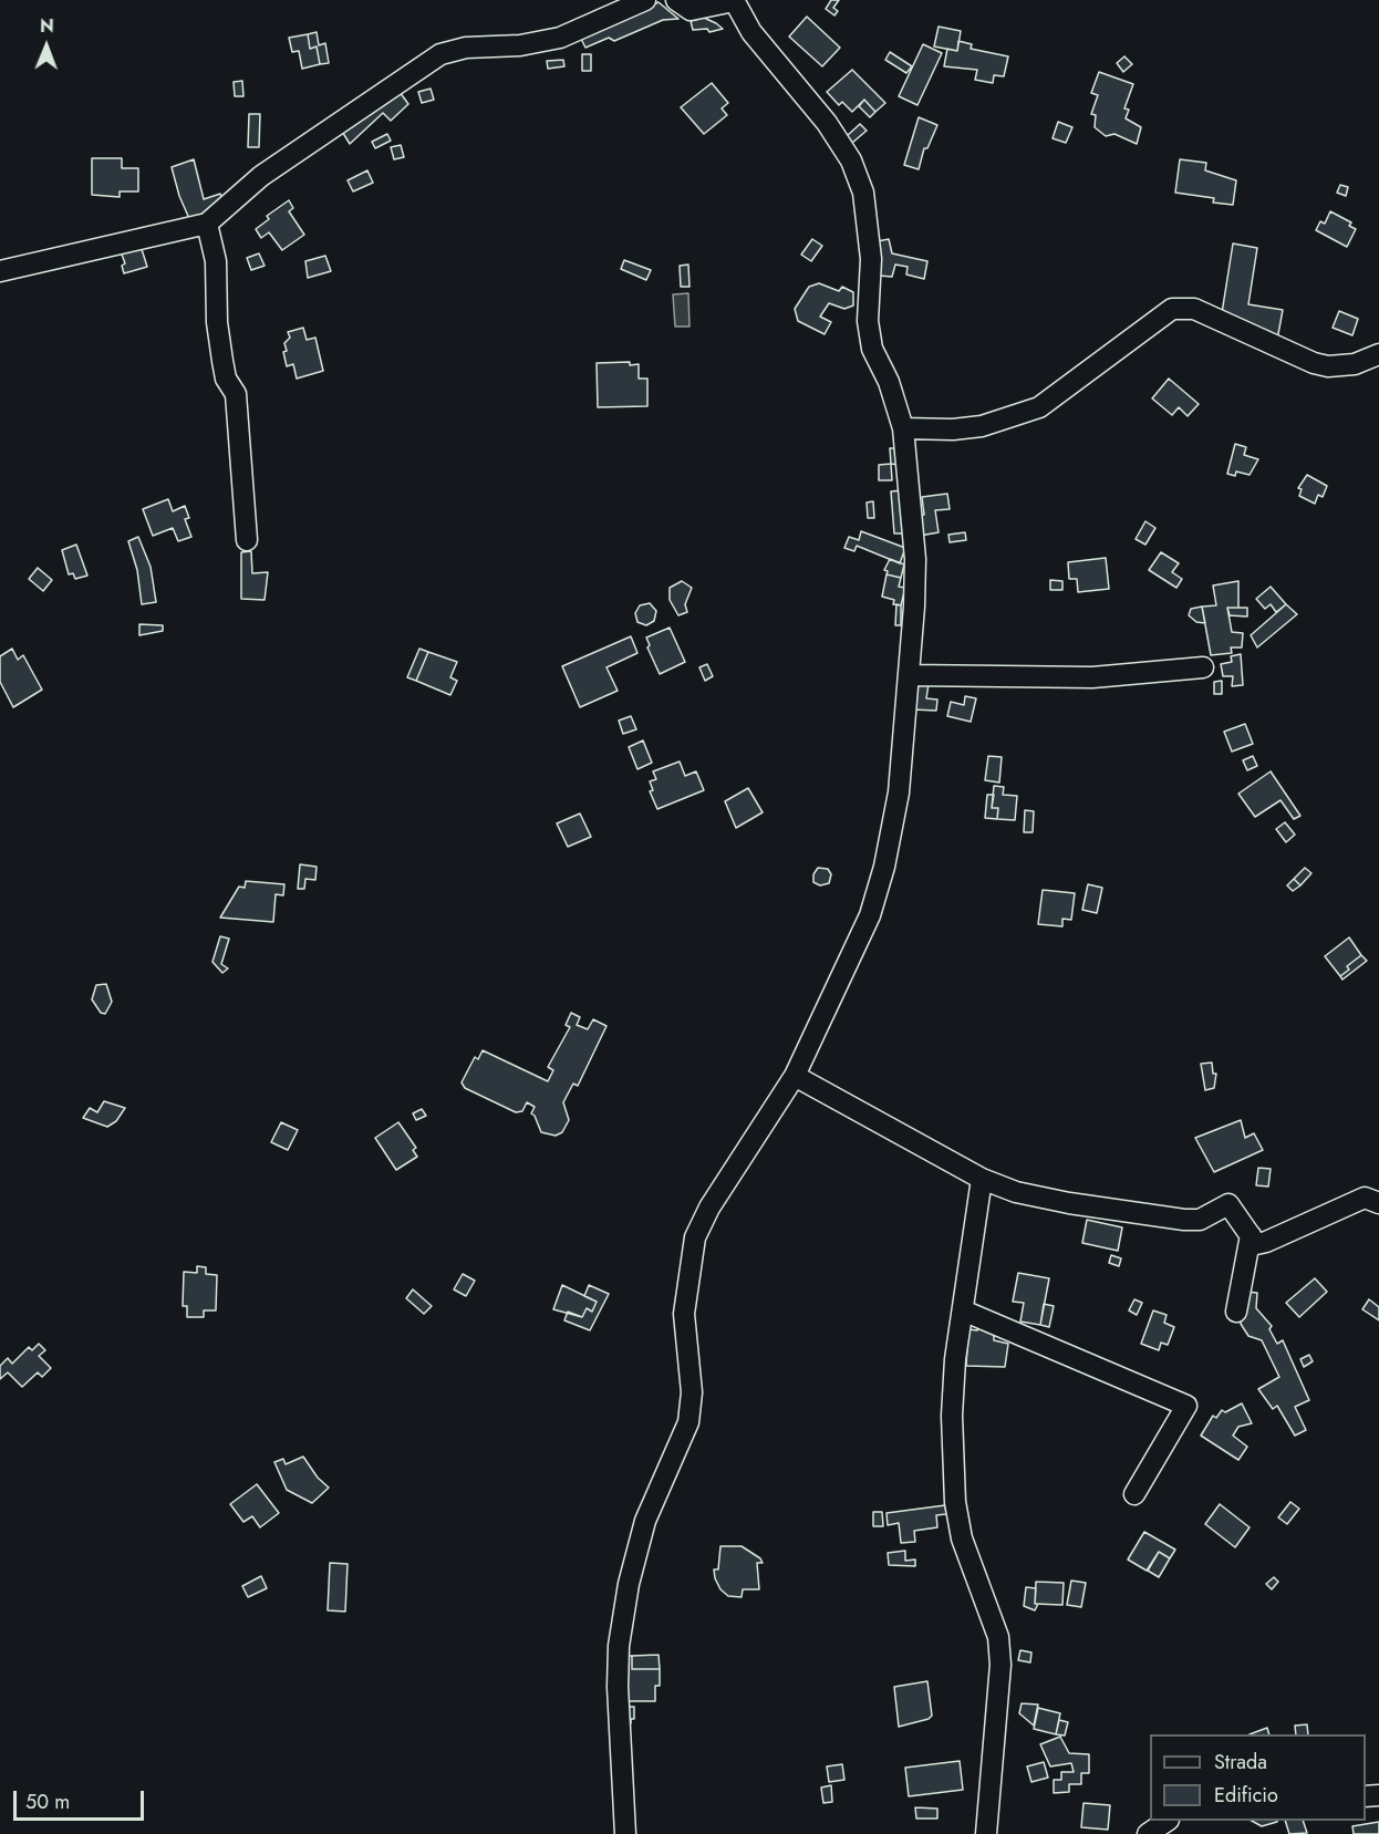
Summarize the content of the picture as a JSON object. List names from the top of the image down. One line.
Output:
{"legend":["Strada","Edificio"],"scale_bar":"50 m","north":"top"}
